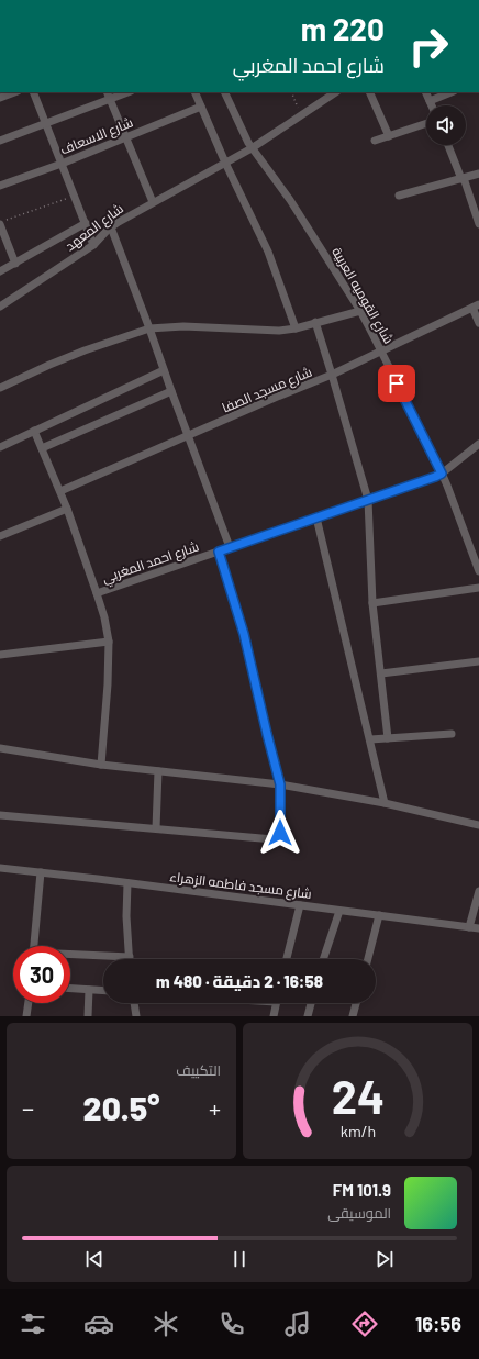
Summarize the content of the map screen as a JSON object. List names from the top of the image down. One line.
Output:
{"streets":{"street":["شارع الاسعاف","شارع المعهد","شارع القوميه العربية","شارع مسجد الصفا","شارع احمد المغربي","شارع مسجد فاطمه الزهراء"]},"crossings":[["شارع المعهد","شارع القوميه العربية"],["شارع القوميه العربية","شارع مسجد الصفا"],["شارع القوميه العربية","شارع احمد المغربي"]],"page":{"turn":["220 m","شارع احمد المغربي"],"limit":"30","trip":"16:58 · 2 دقيقة · 480 m","tile":"التكييف","heat":["−","20.5°","+"],"song":["101.9 FM","الموسيقى"],"tabs":"16:56","gauge":["24","km/h"]}}
